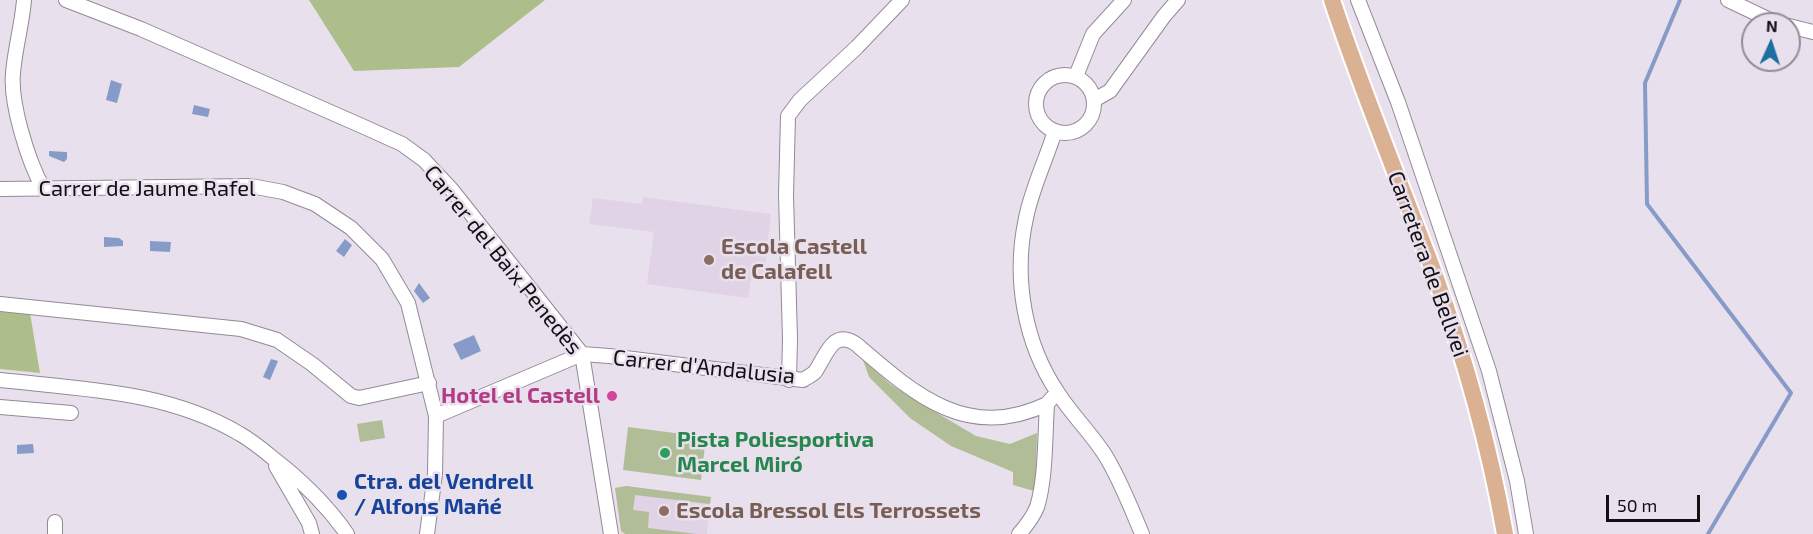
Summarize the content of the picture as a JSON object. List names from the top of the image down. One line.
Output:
{"streets":{"main road":["Carretera de Bellvei"],"street":["Carrer de Jaume Rafel","Carrer del Baix Penedès","Carrer d'Andalusia"]},"crossings":[["Carrer de Jaume Rafel","Carrer d'Andalusia"],["Carrer del Baix Penedès","Carrer d'Andalusia"]],"places":["Escola Castell de Calafell","Hotel el Castell","Pista Poliesportiva Marcel Miró","Ctra. del Vendrell / Alfons Mañé","Escola Bressol Els Terrossets"],"scale_bar":"50 m","north":"top"}
